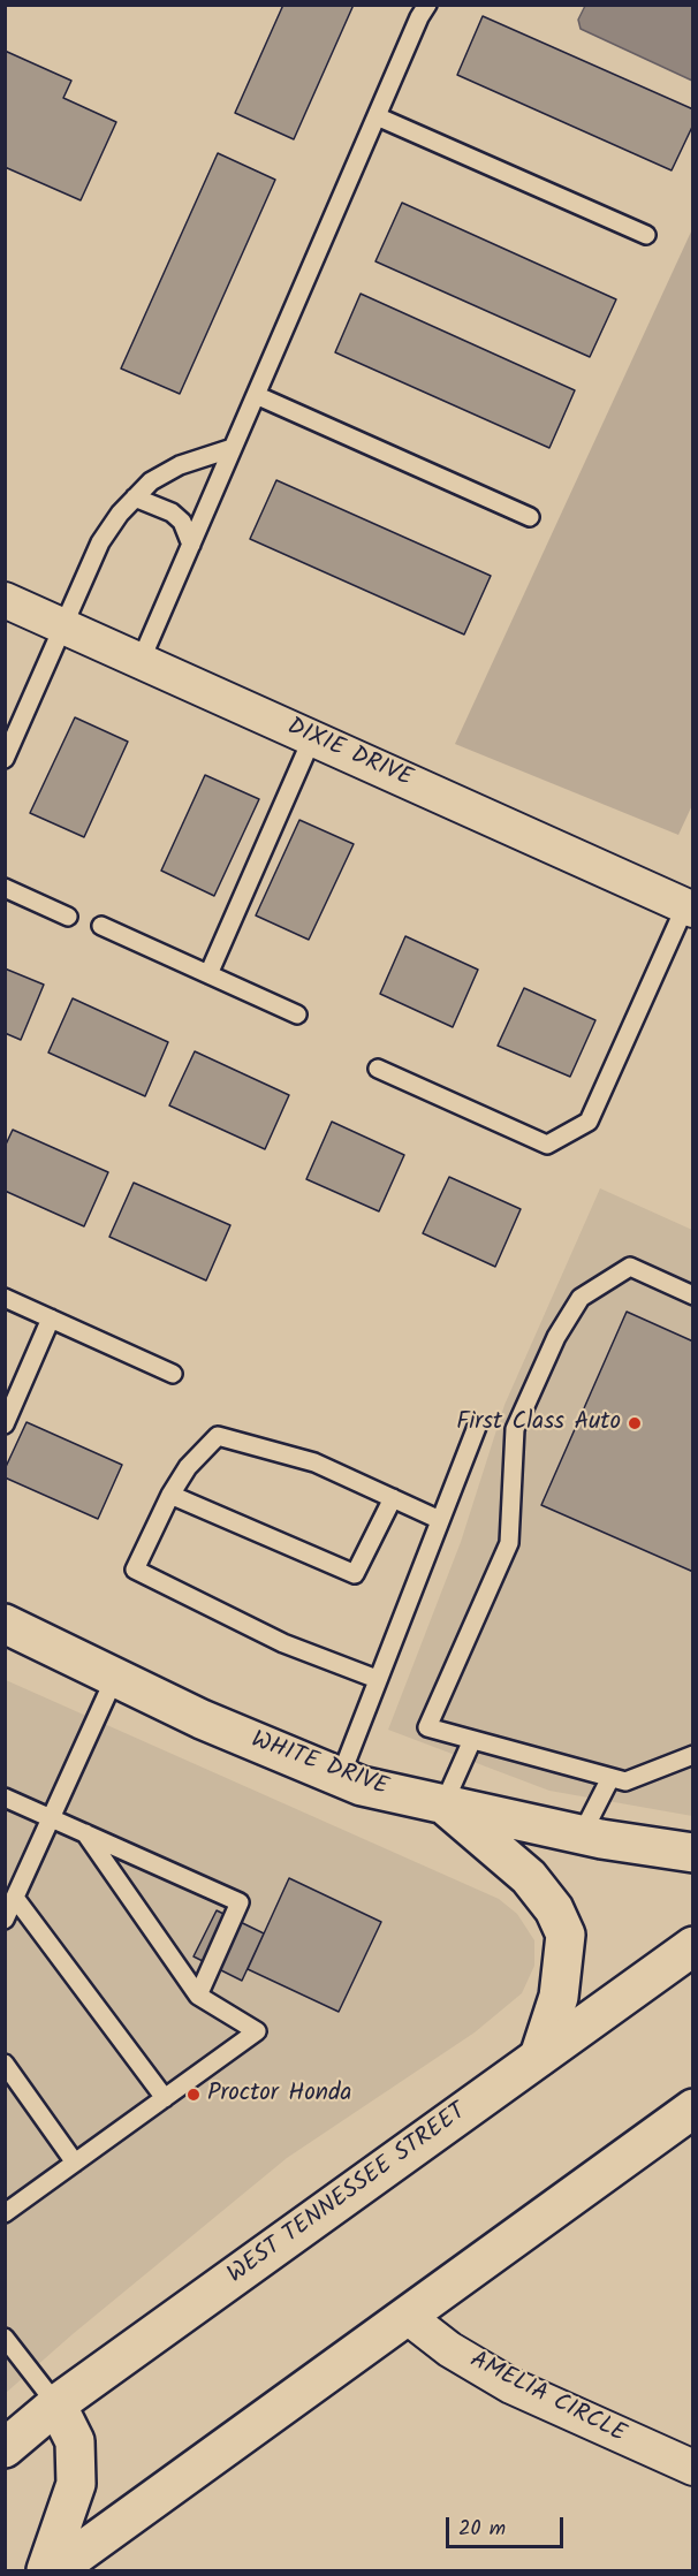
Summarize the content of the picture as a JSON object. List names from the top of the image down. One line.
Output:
{"streets":{"main road":["WHITE DRIVE","WEST TENNESSEE STREET"],"street":["DIXIE DRIVE","AMELIA CIRCLE"]},"places":["First Class Auto","Proctor Honda"],"scale_bar":"20 m"}
